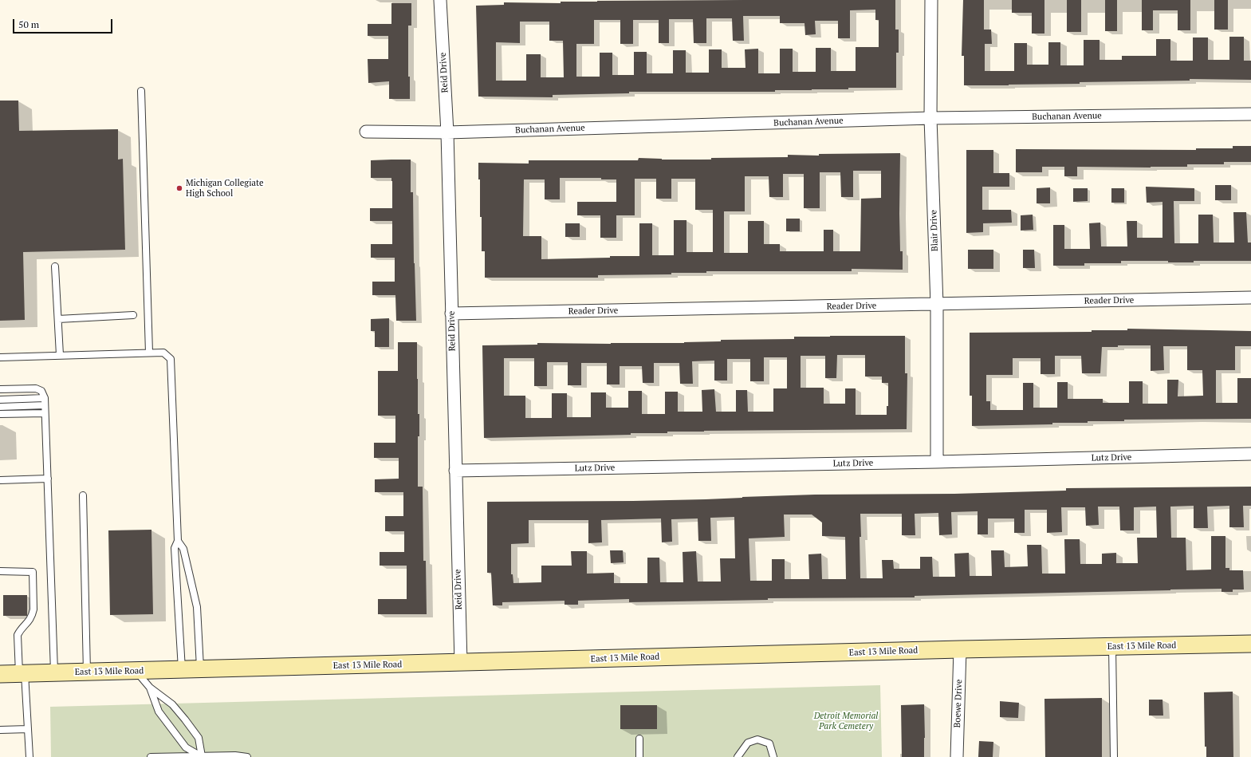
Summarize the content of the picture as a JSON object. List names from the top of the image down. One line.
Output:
{"streets":{"main road":["East 13 Mile Road"],"street":["Reid Drive","Buchanan Avenue","Blair Drive","Reader Drive","Lutz Drive","Boewe Drive"]},"crossings":[["Reid Drive","Buchanan Avenue"],["Reid Drive","Reader Drive"],["Reid Drive","Lutz Drive"],["Reid Drive","East 13 Mile Road"],["Buchanan Avenue","Blair Drive"],["Blair Drive","Reader Drive"],["Blair Drive","Lutz Drive"],["East 13 Mile Road","Boewe Drive"]],"parks":["Detroit Memorial Park Cemetery"],"places":["Michigan Collegiate High School"],"scale_bar":"50 m"}
